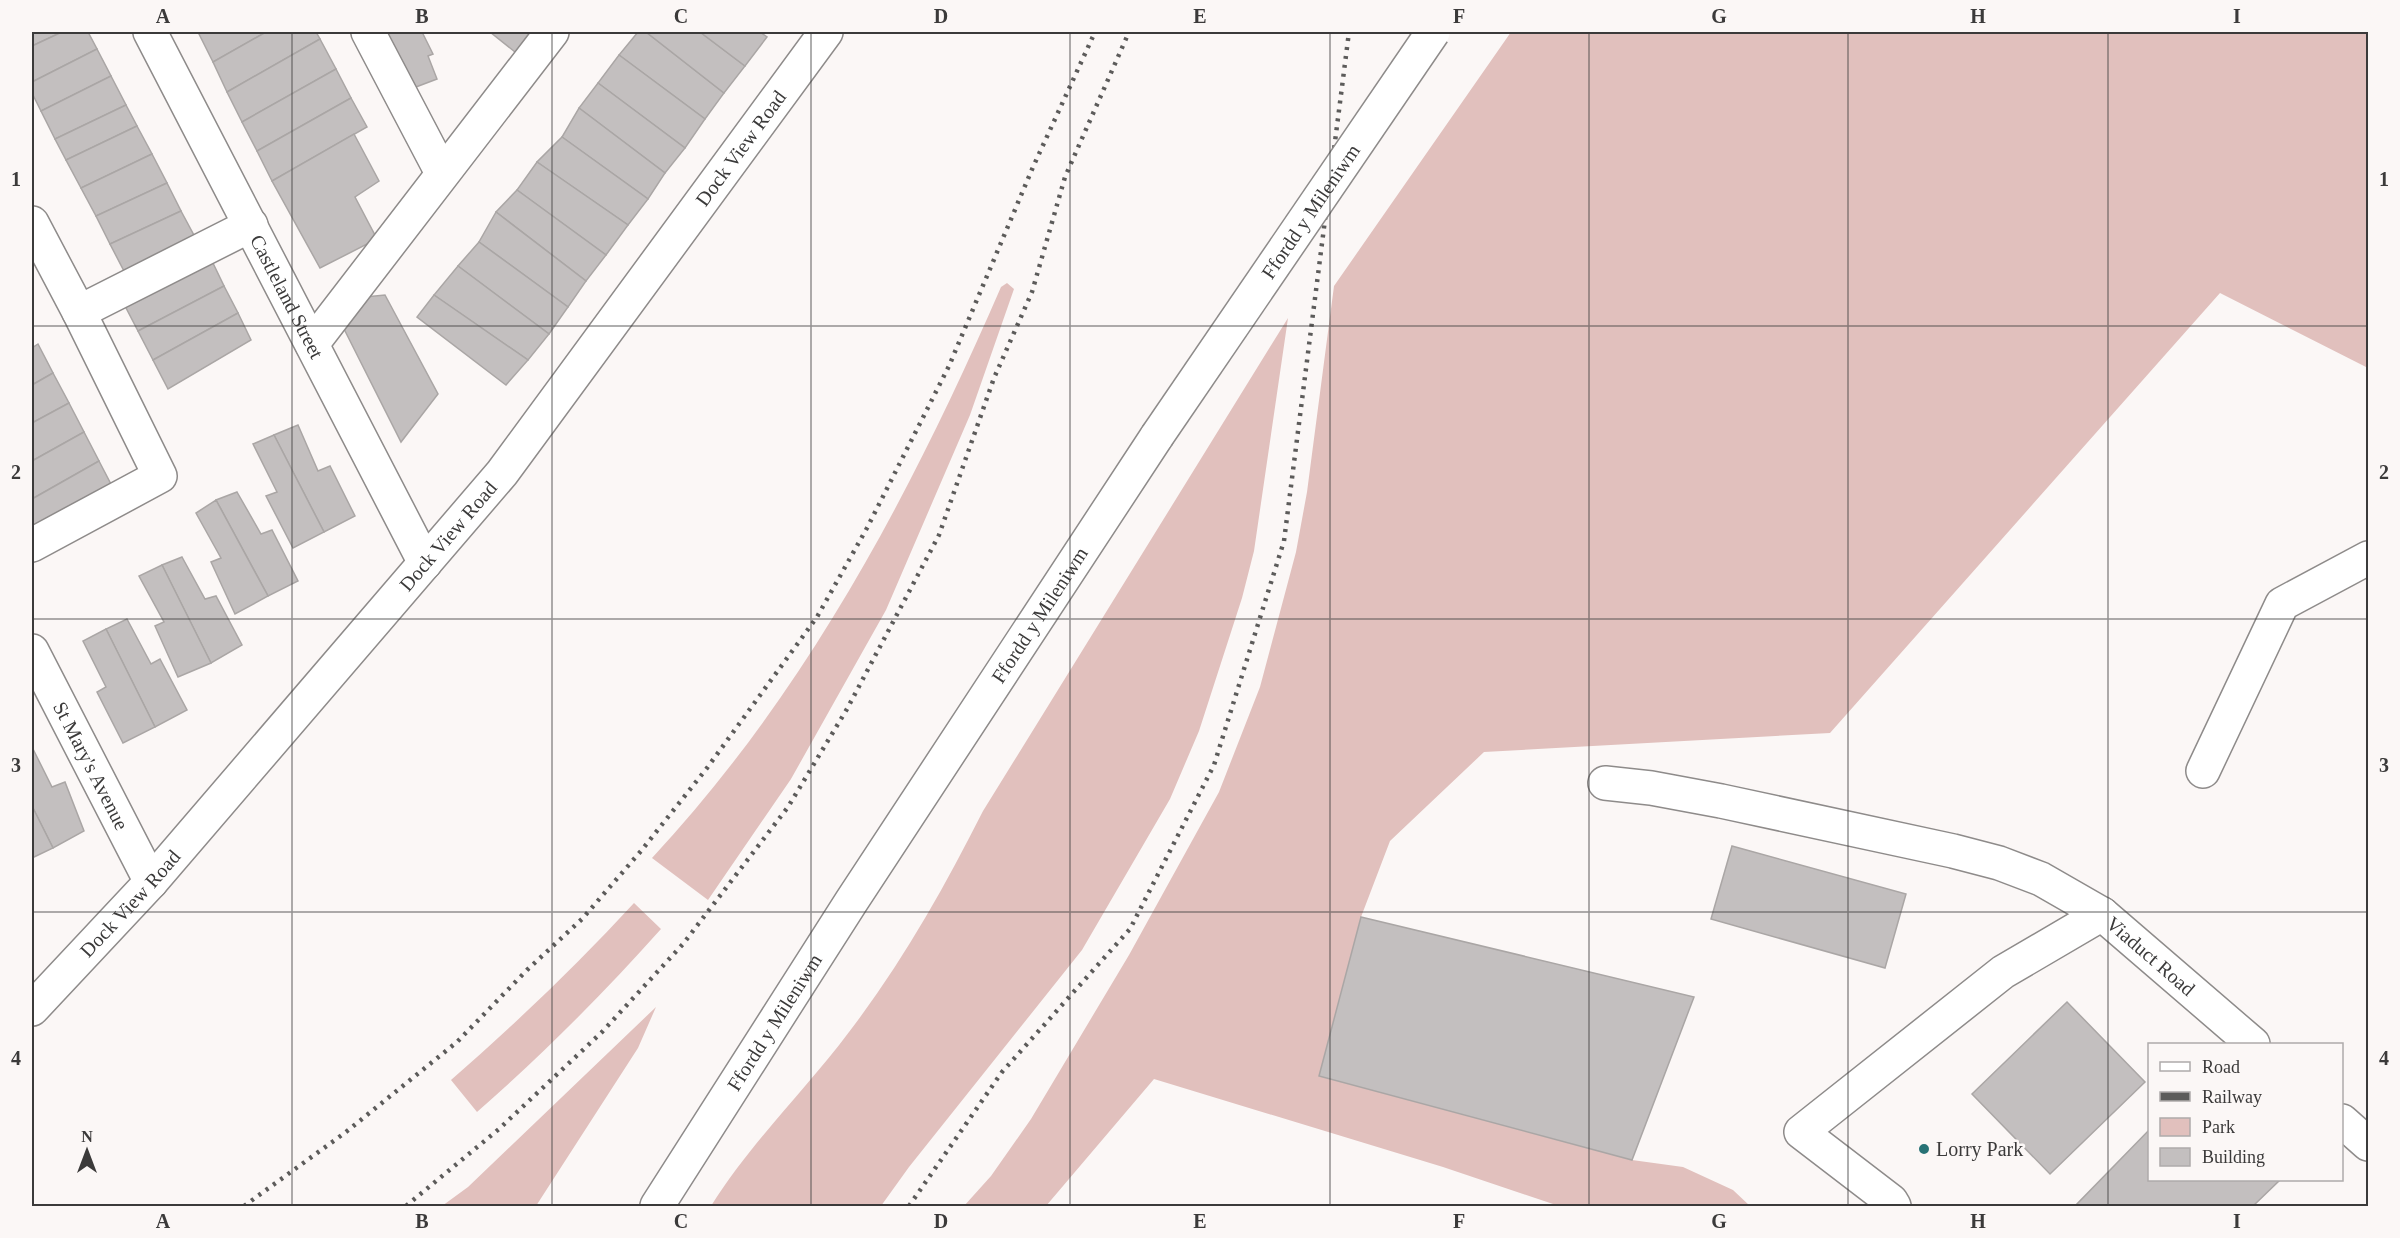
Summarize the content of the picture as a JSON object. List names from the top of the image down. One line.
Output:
{"streets":{"street":["Dock View Road","Ffordd y Mileniwm","Castleland Street","St Mary's Avenue","Viaduct Road"]},"crossings":[["Dock View Road","Castleland Street"],["Dock View Road","St Mary's Avenue"]],"places":["Lorry Park"],"legend":["Road","Railway","Park","Building"],"north":"top","grid":{"columns":["A","B","C","D","E","F","G","H","I"],"rows":["1","2","3","4"]}}
